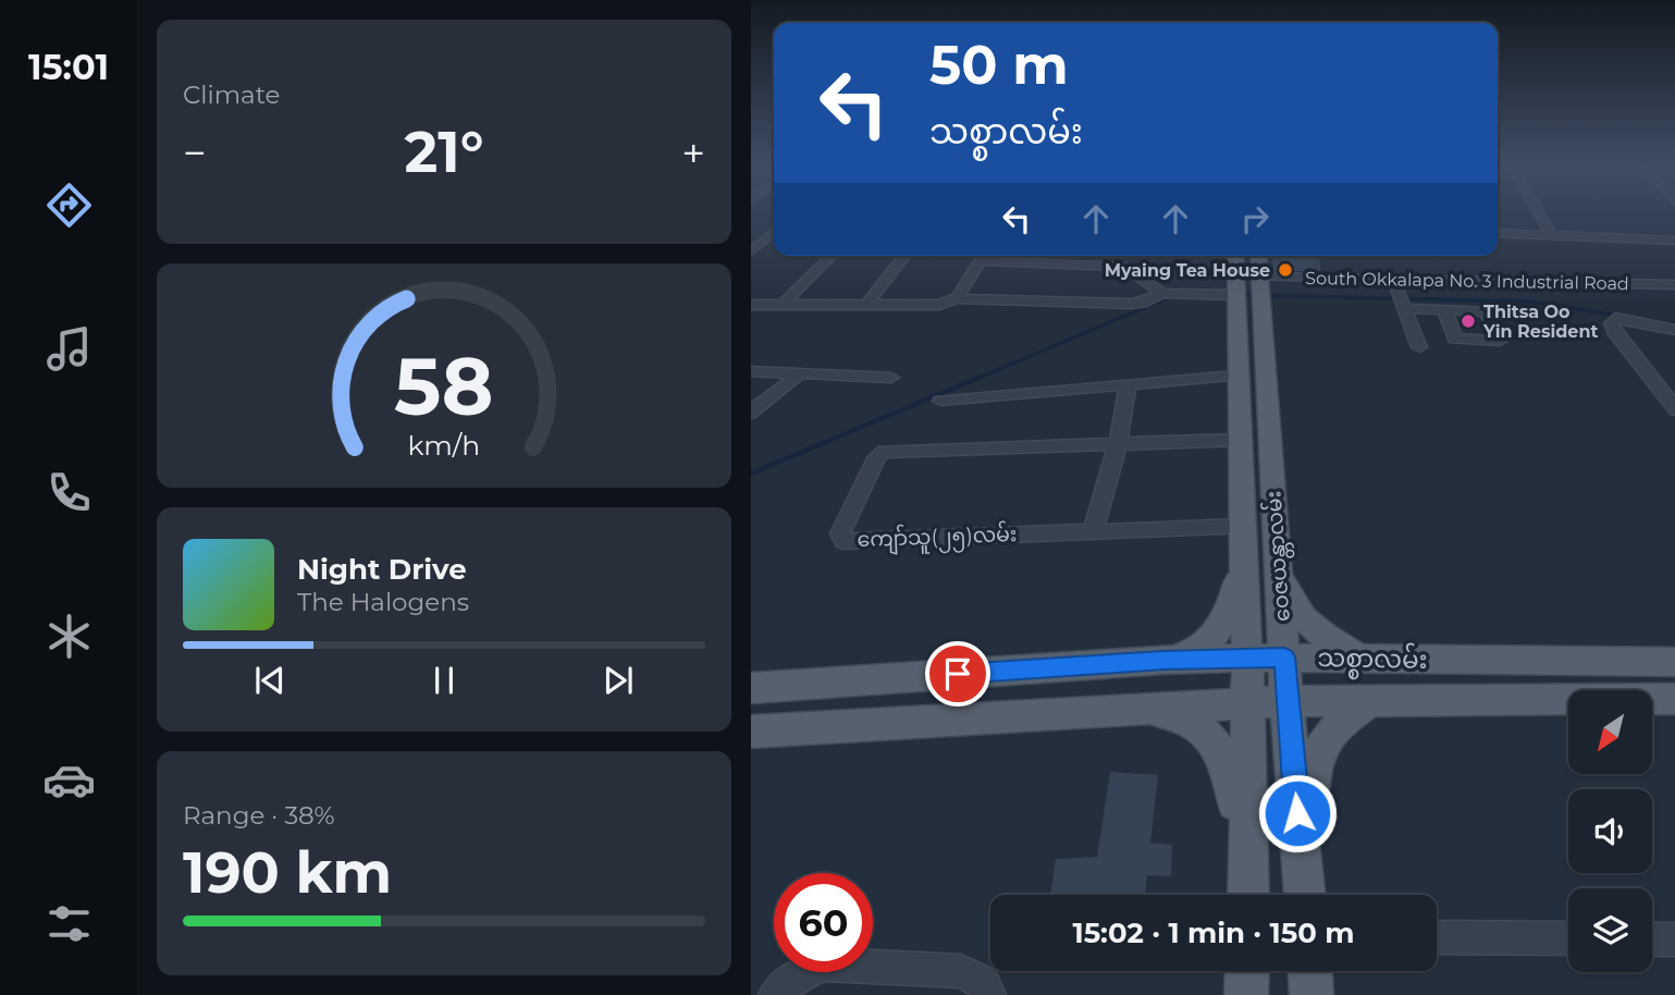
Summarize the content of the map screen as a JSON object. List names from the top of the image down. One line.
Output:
{"streets":{"main road":["ဝေဇယန္တာလမ်း","သစ္စာလမ်း"],"street":["South Okkalapa No. 3 Industrial Road","ကျော်သူ(၂၅)လမ်း"]},"crossings":[["South Okkalapa No. 3 Industrial Road","ဝေဇယန္တာလမ်း"],["ကျော်သူ(၂၅)လမ်း","ဝေဇယန္တာလမ်း"],["ဝေဇယန္တာလမ်း","သစ္စာလမ်း"]],"places":["Myaing Tea House","Thitsa Oo Yin Resident"],"north":"bottom left","page":{"tabs":"15:01","tile":["Climate",["Range · 38%","190 km"]],"turn":["50 m","သစ္စာလမ်း"],"heat":["−","21°","+"],"song":["Night Drive","The Halogens"],"limit":"60","trip":"15:02 · 1 min · 150 m","gauge":["58","km/h"]}}
